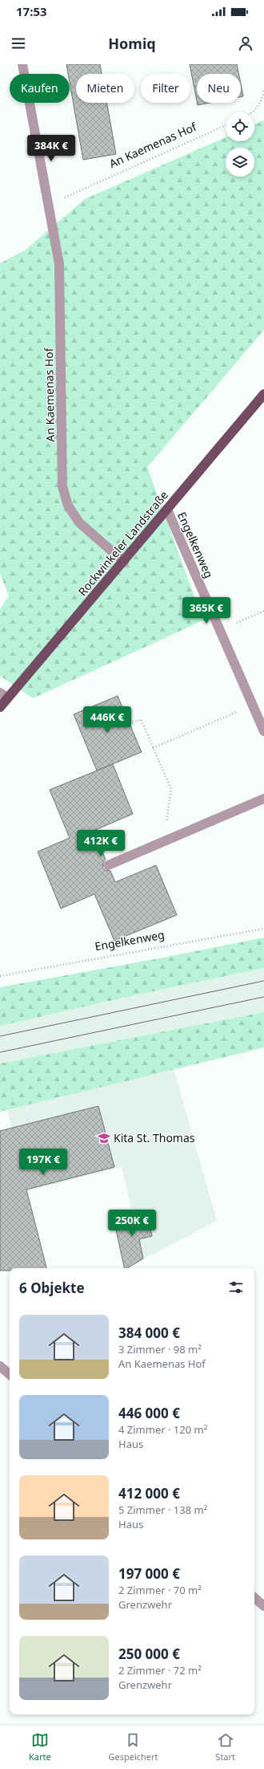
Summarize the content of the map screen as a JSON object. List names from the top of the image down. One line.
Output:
{"streets":{"main road":["Rockwinkeler Landstraße"],"street":["An Kaemenas Hof","Engelkenweg"]},"crossings":[["An Kaemenas Hof","Rockwinkeler Landstraße"],["Rockwinkeler Landstraße","Engelkenweg"]],"places":{"school or university":["Kita St. Thomas"]},"page":{"status":"17:53","header":"Homiq","chip":["Kaufen","Mieten","Filter","Neu"],"price":["384K €","365K €","446K €","412K €","197K €","250K €"],"heading":"6 Objekte","list":[{"name":"384 000 €","note":"3 Zimmer · 98 m² · An Kaemenas Hof"},{"name":"446 000 €","note":"4 Zimmer · 120 m² · Haus"},{"name":"412 000 €","note":"5 Zimmer · 138 m² · Haus"},{"name":"197 000 €","note":"2 Zimmer · 70 m² · Grenzwehr"},{"name":"250 000 €","note":"2 Zimmer · 72 m² · Grenzwehr"}],"tabs":["Karte","Gespeichert","Start"]}}
